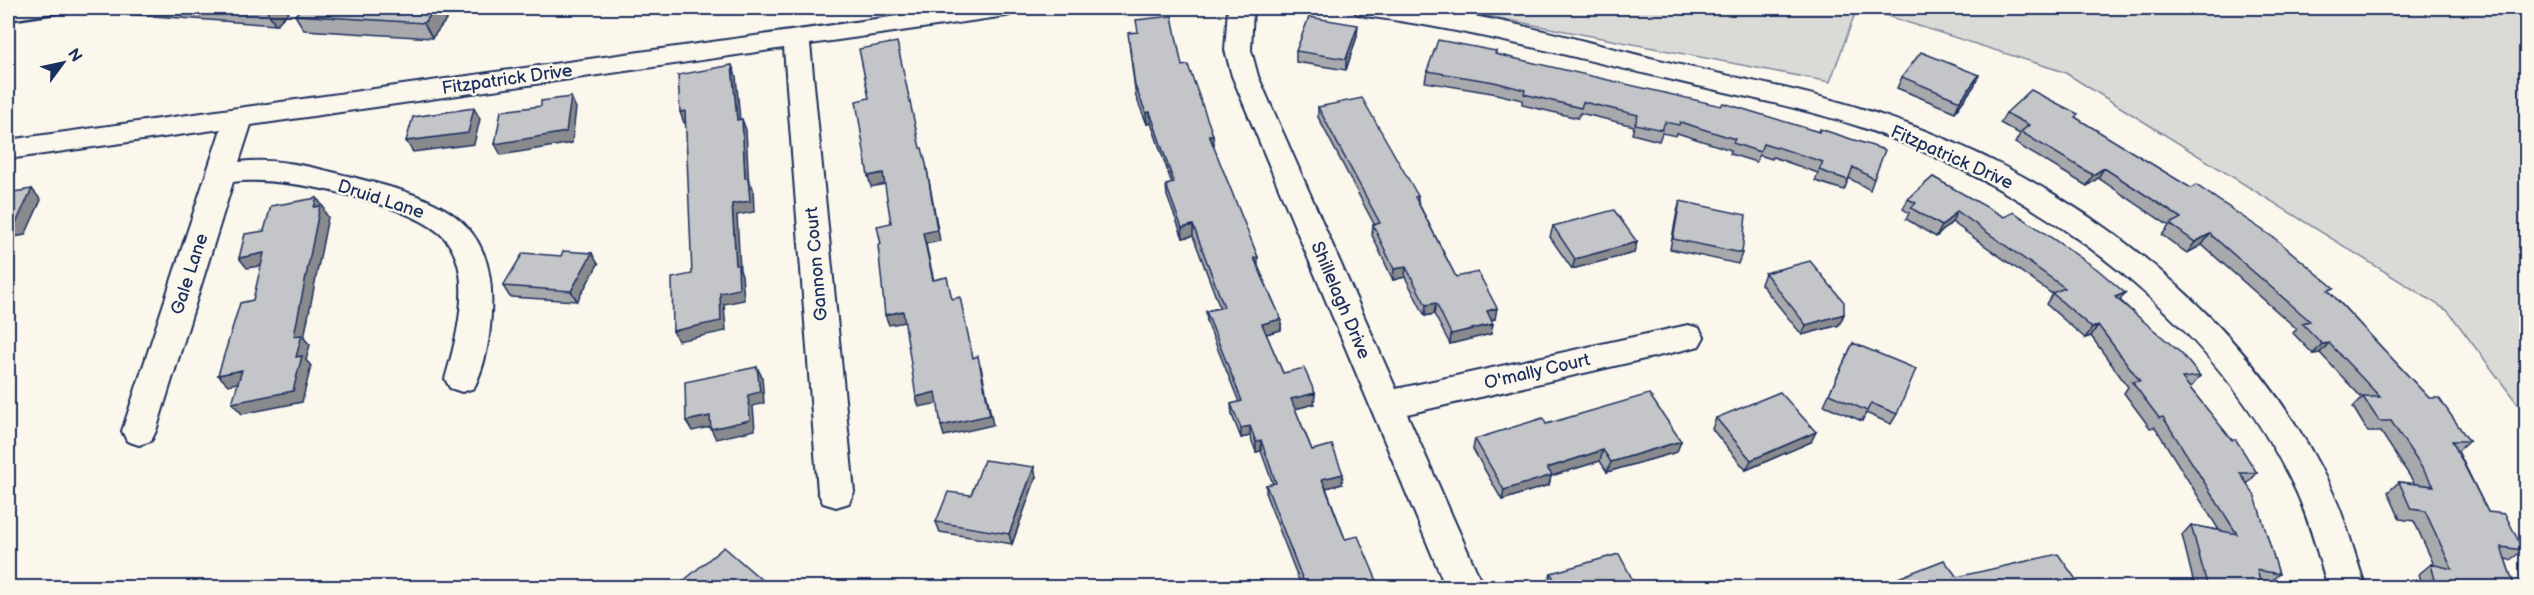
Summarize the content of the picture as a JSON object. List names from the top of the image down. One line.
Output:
{"streets":{"street":["Fitzpatrick Drive","Druid Lane","Gannon Court","Gale Lane","Shillelagh Drive","O'mally Court"]},"crossings":[["Fitzpatrick Drive","Gannon Court"],["Fitzpatrick Drive","Gale Lane"],["Druid Lane","Gale Lane"],["Shillelagh Drive","O'mally Court"]],"north":"top right"}
